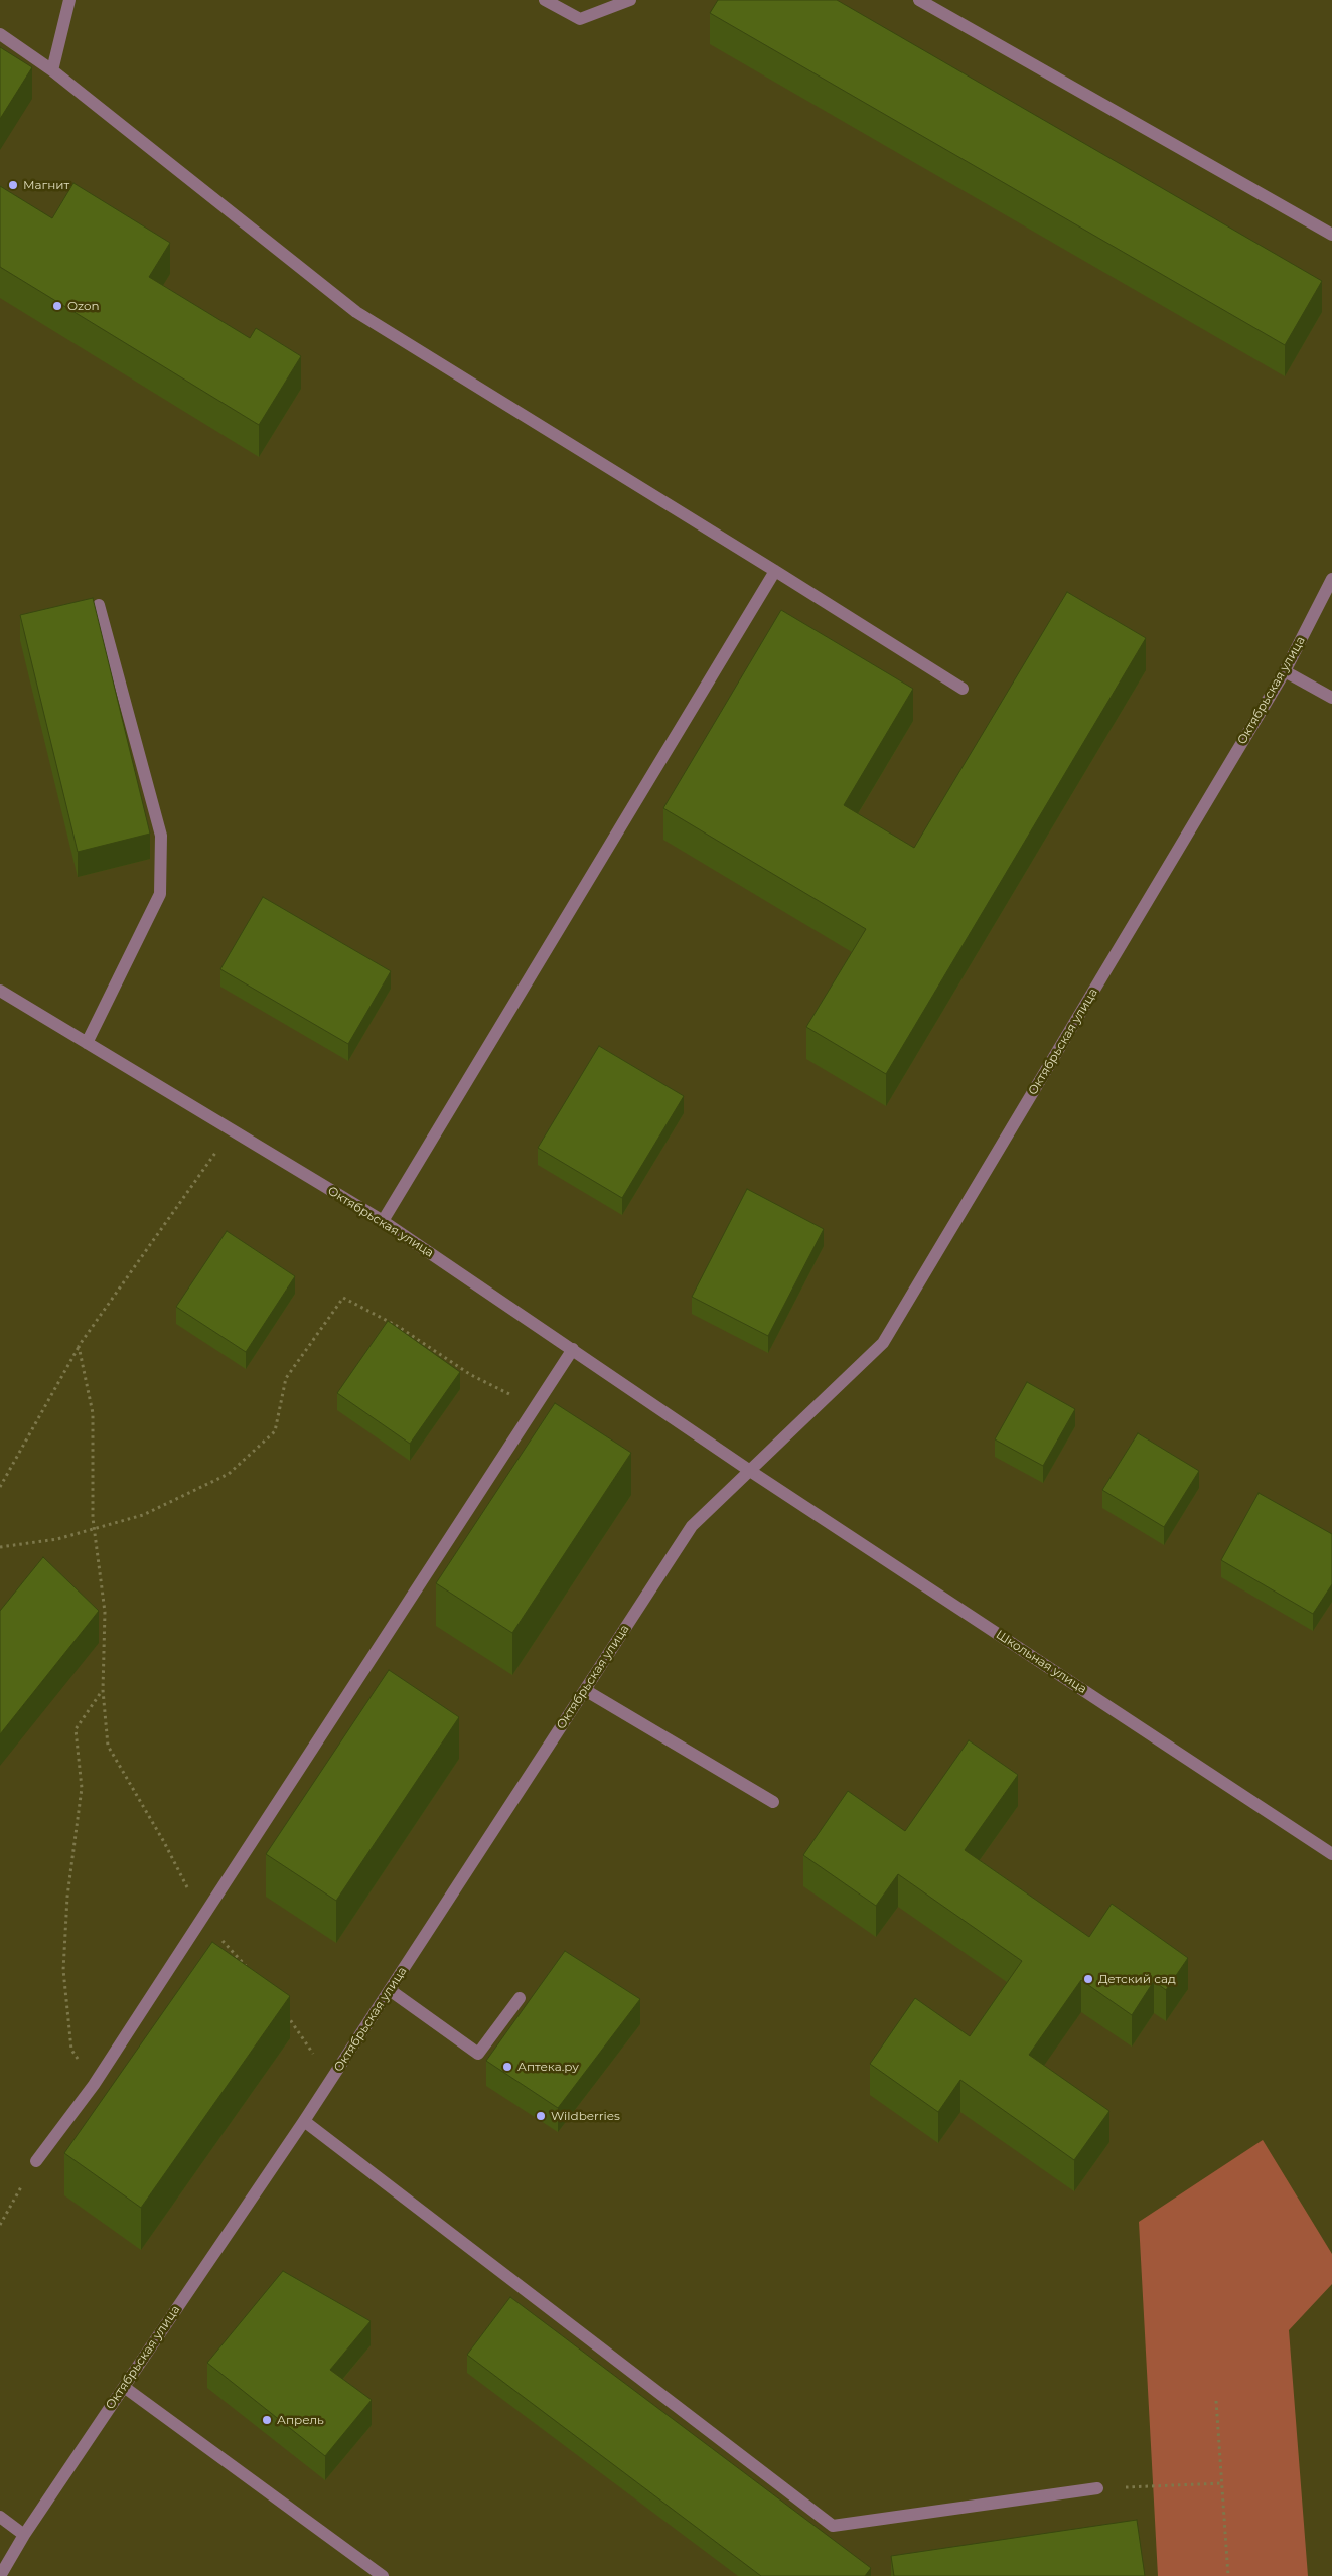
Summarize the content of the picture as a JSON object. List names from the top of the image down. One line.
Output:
{"streets":{"street":["Октябрьская улица","Школьная улица"]},"crossings":[["Октябрьская улица","Школьная улица"]],"places":["Магнит","Ozon","Детский сад","Аптека.ру","Wildberries","Апрель"]}
